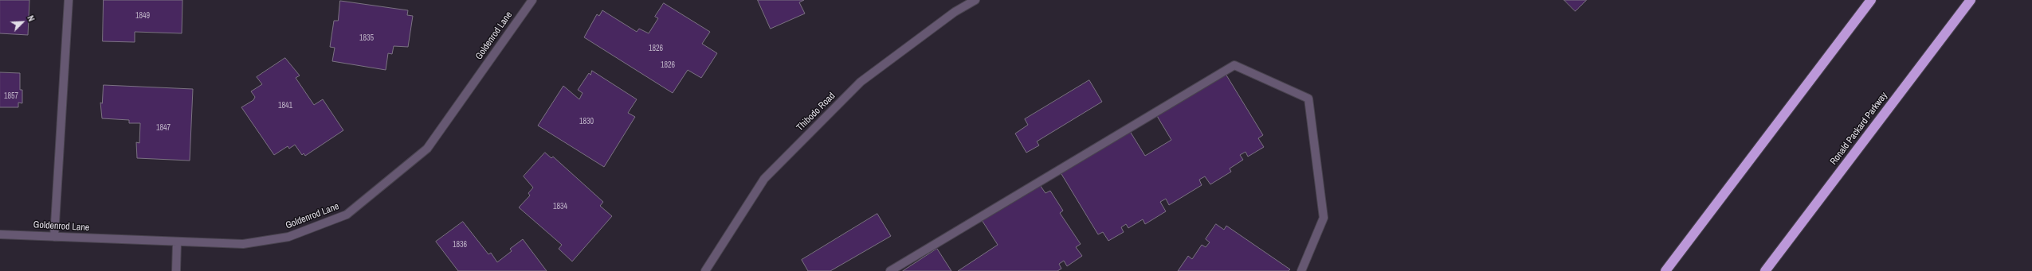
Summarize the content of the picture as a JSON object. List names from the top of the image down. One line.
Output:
{"streets":{"highway":["Ronald Packard Parkway"],"street":["Goldenrod Lane","Thibodo Road"]},"house_numbers":["1849","1835","1826","1826","1857","1841","1830","1847","1834","1836"],"north":"top right"}
